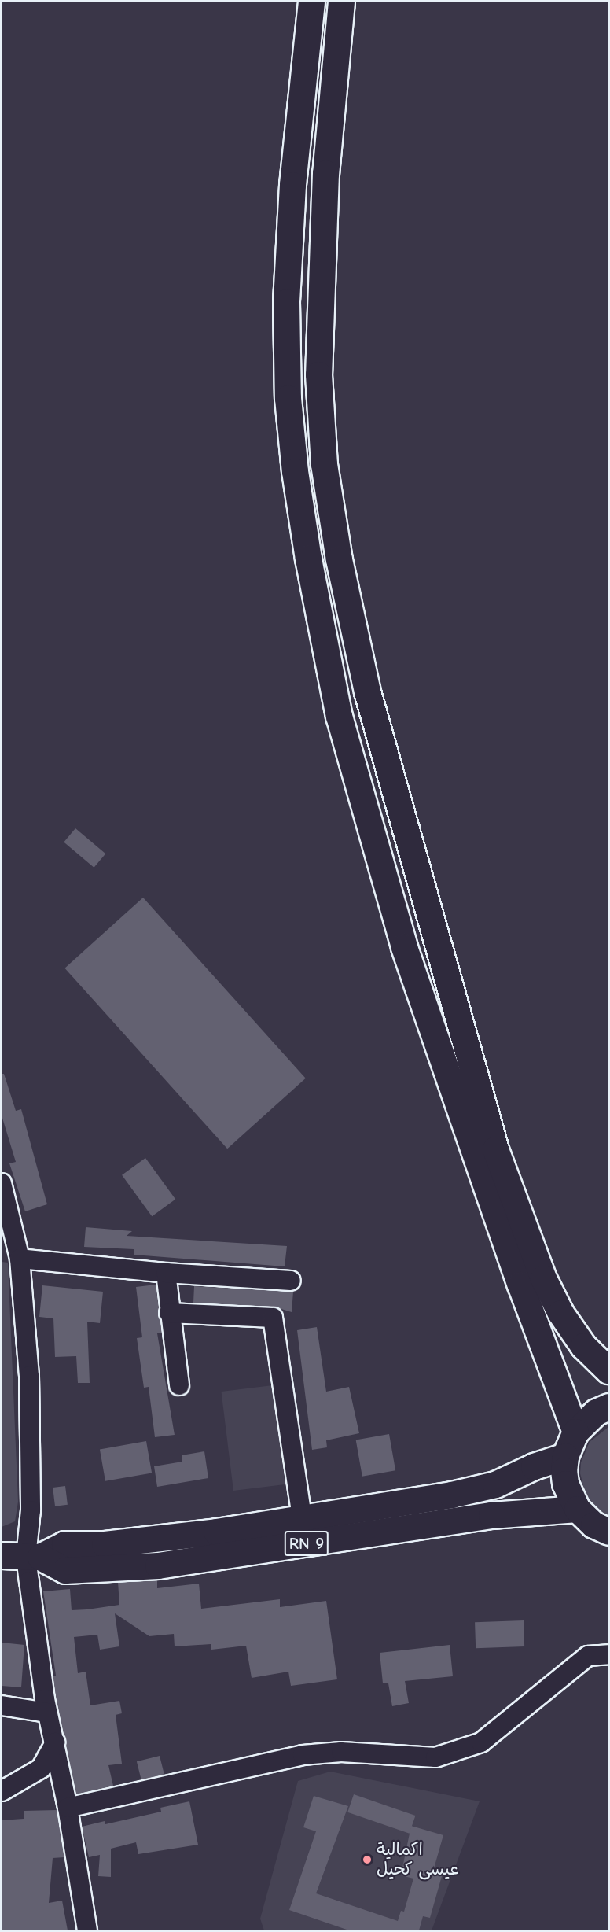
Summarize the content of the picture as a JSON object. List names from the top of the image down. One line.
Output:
{"streets":{"main road":["RN 9"]},"places":["اكمالية عيسى كحيل"]}
